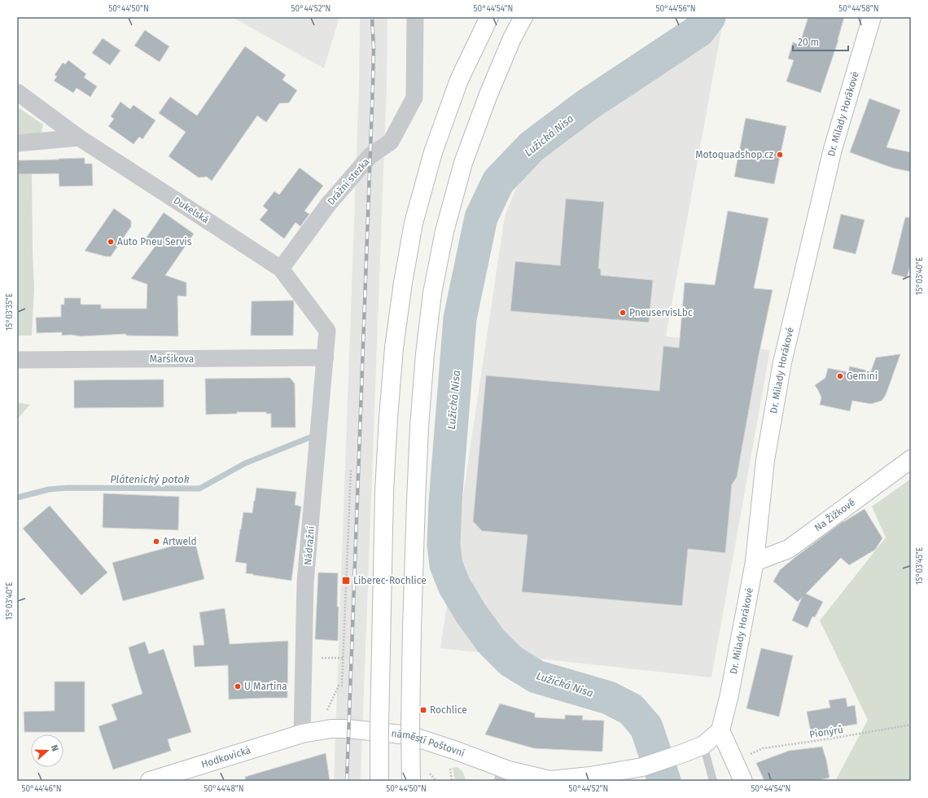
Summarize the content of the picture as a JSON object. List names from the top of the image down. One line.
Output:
{"streets":{"main road":["Dr. Milady Horákové","Na Žižkově","náměstí Poštovní","Hodkovická"],"street":["Drážní stezka","Dukelská","Maršíkova","Nádražní"],"path":["Pionýrů"]},"crossings":[["Dr. Milady Horákové","Na Žižkově"],["Dr. Milady Horákové","náměstí Poštovní"],["Drážní stezka","Dukelská"],["Dukelská","Maršíkova"],["Dukelská","Nádražní"],["Maršíkova","Nádražní"],["Nádražní","náměstí Poštovní"],["Nádražní","Hodkovická"],["náměstí Poštovní","Hodkovická"]],"water":["Lužická Nisa","Plátenický potok"],"places":{"other":["Motoquadshop.cz","Auto Pneu Servis","PneuservisLbc","Gemini","Artweld","U Martina"],"transit":["Liberec-Rochlice","Rochlice"]},"scale_bar":"20 m","north":"right","coordinates":["50°44'50\"N","50°44'52\"N","50°44'54\"N","50°44'56\"N","50°44'58\"N","15°03'40\"E","15°03'35\"E","15°03'45\"E","50°44'46\"N","50°44'48\"N"]}
